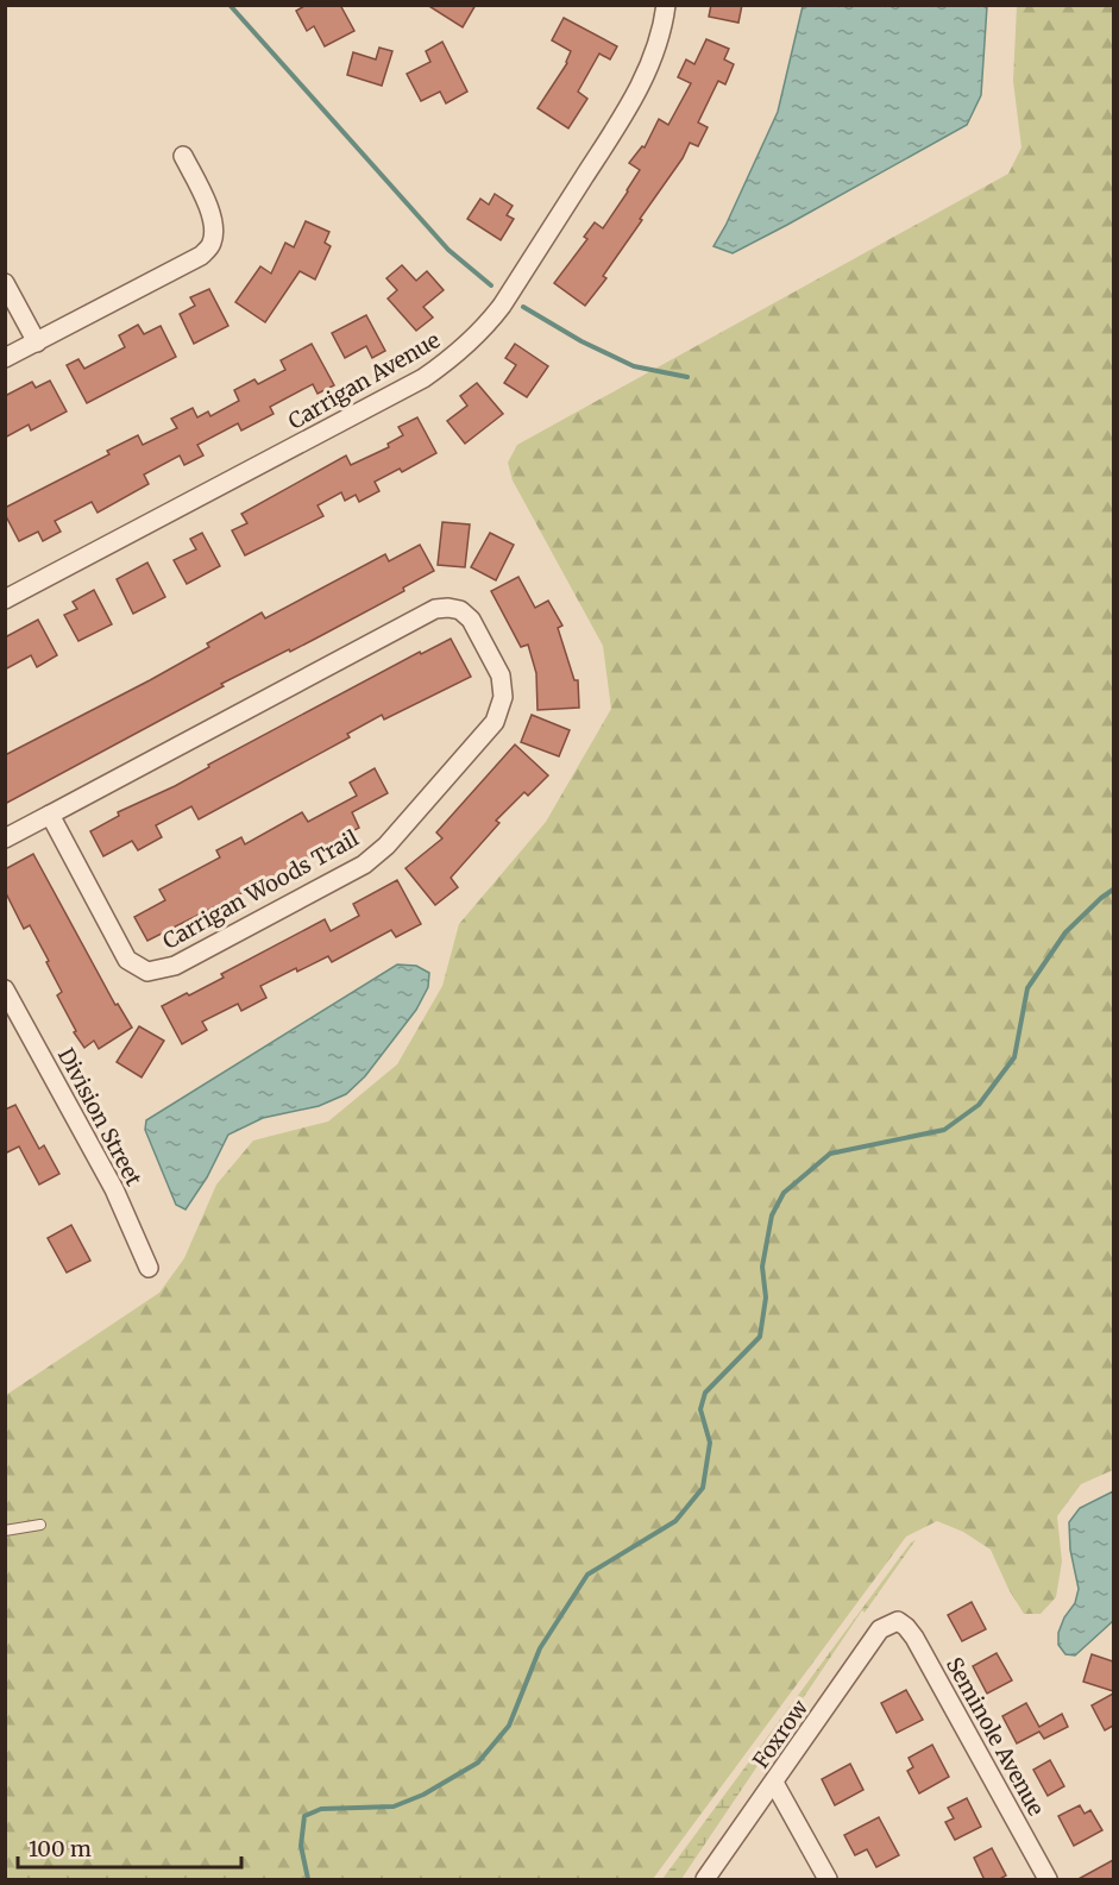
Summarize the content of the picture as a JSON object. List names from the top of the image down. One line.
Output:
{"streets":{"street":["Carrigan Avenue","Carrigan Woods Trail","Division Street","Foxrow","Seminole Avenue"]},"crossings":[["Foxrow","Seminole Avenue"]],"scale_bar":"100 m"}
